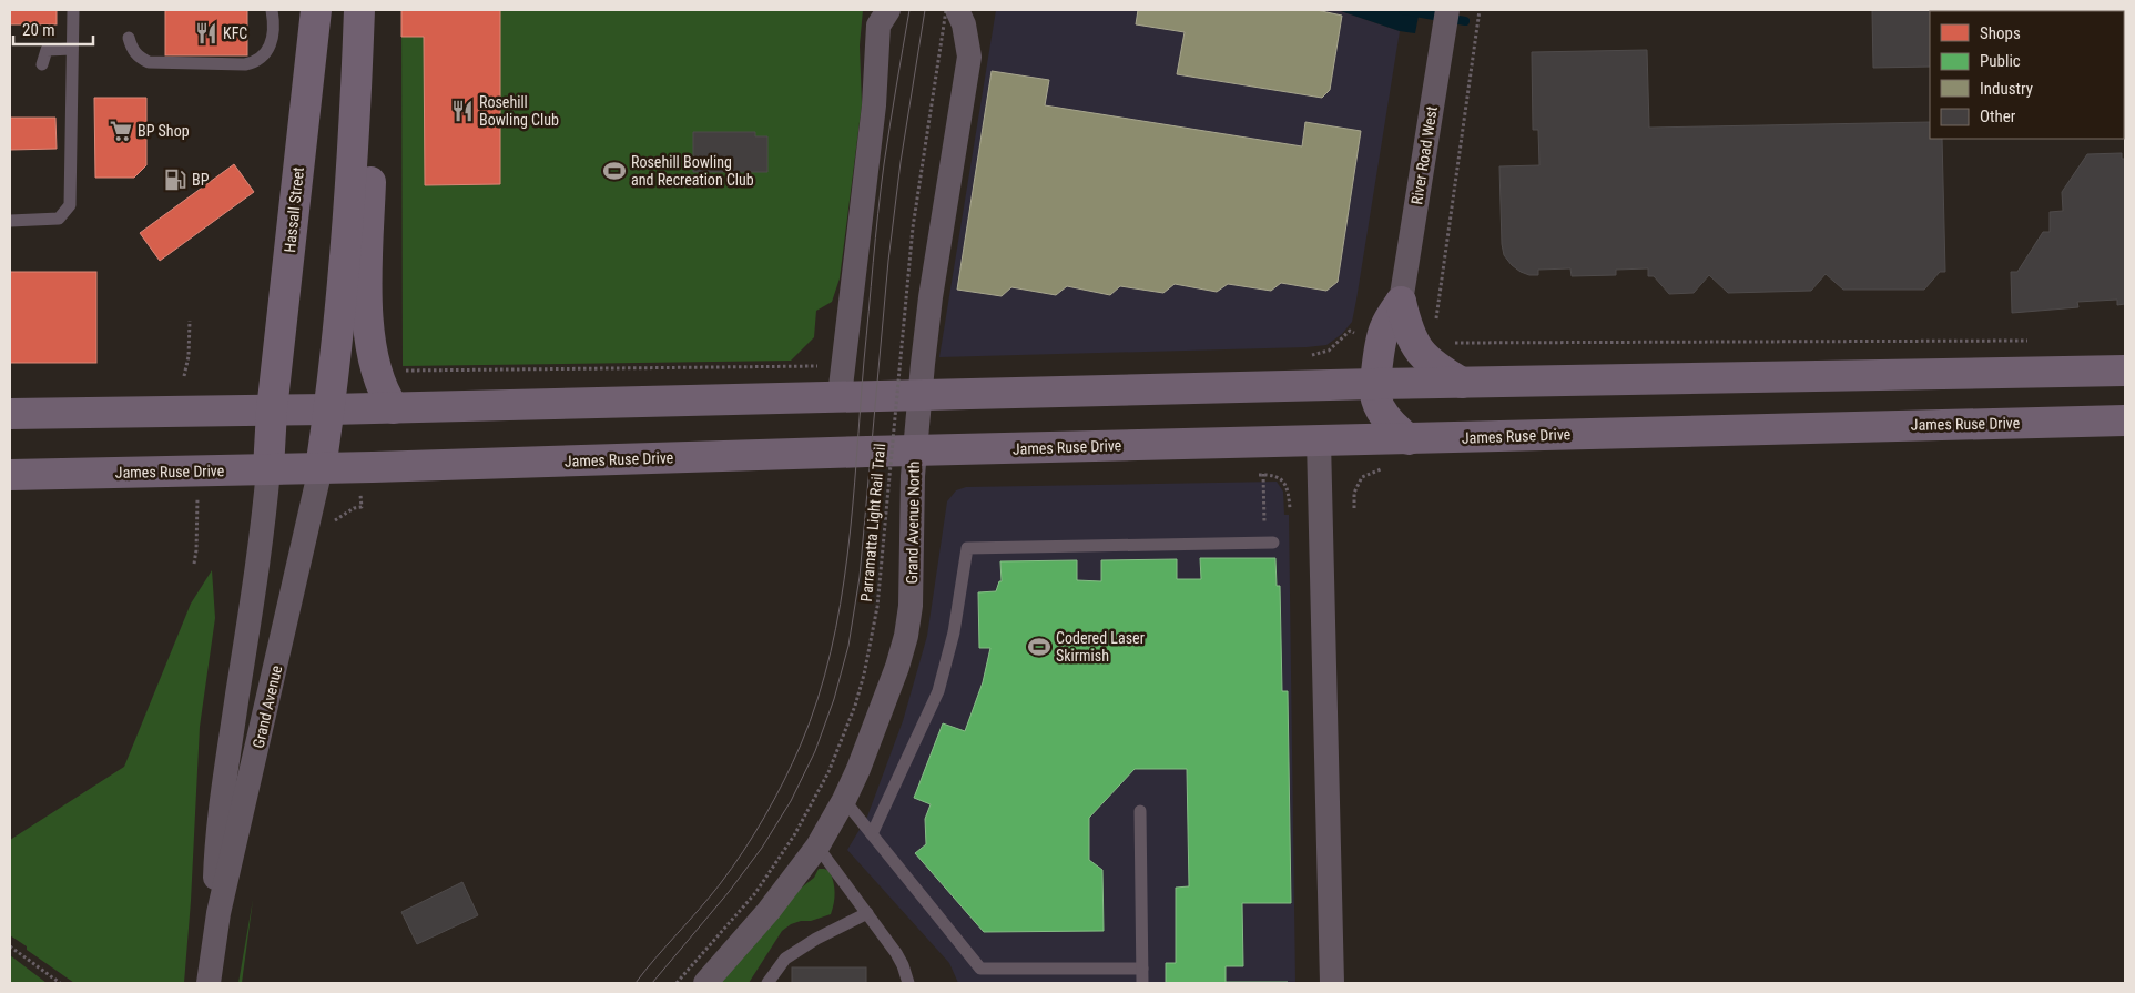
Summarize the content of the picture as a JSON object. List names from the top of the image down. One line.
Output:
{"streets":{"main road":["Hassall Street","James Ruse Drive"],"street":["River Road West","Grand Avenue North","Grand Avenue"],"path":["Parramatta Light Rail Trail"]},"crossings":[["Hassall Street","James Ruse Drive"],["Hassall Street","Grand Avenue"],["James Ruse Drive","Grand Avenue North"],["James Ruse Drive","Grand Avenue"]],"places":{"restaurant":["KFC","Rosehill Bowling Club"],"supermarket":["BP Shop"],"sports":["Rosehill Bowling and Recreation Club","Codered Laser Skirmish"],"fuel station":["BP"]},"legend":["Shops","Public","Industry","Other"],"scale_bar":"20 m"}
